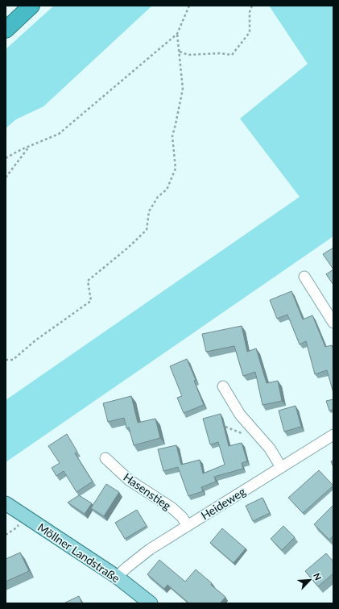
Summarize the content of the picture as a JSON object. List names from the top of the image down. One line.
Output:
{"streets":{"main road":["Möllner Landstraße"],"street":["Hasenstieg","Heideweg"]},"crossings":[["Hasenstieg","Heideweg"],["Heideweg","Möllner Landstraße"]],"north":"top right"}
